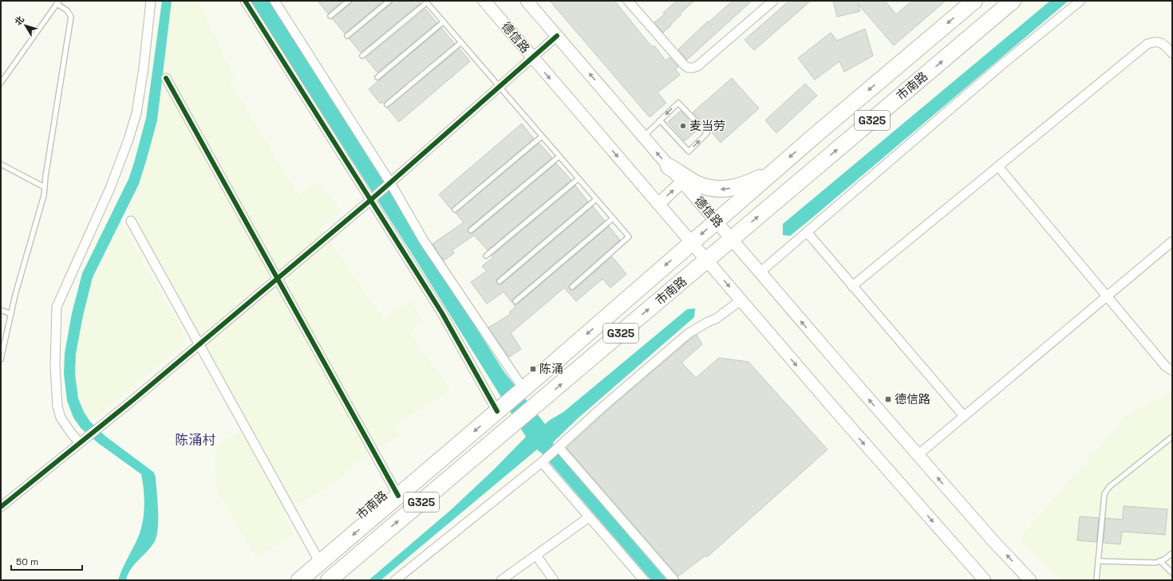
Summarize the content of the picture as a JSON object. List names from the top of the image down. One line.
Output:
{"streets":{"highway":["市南路","G325"],"street":["德信路"]},"crossings":[["德信路","市南路"]],"districts":["陈涌村"],"places":{"other":["麦当劳"],"transit":["陈涌","德信路"]},"scale_bar":"50 m","north":"top left"}
